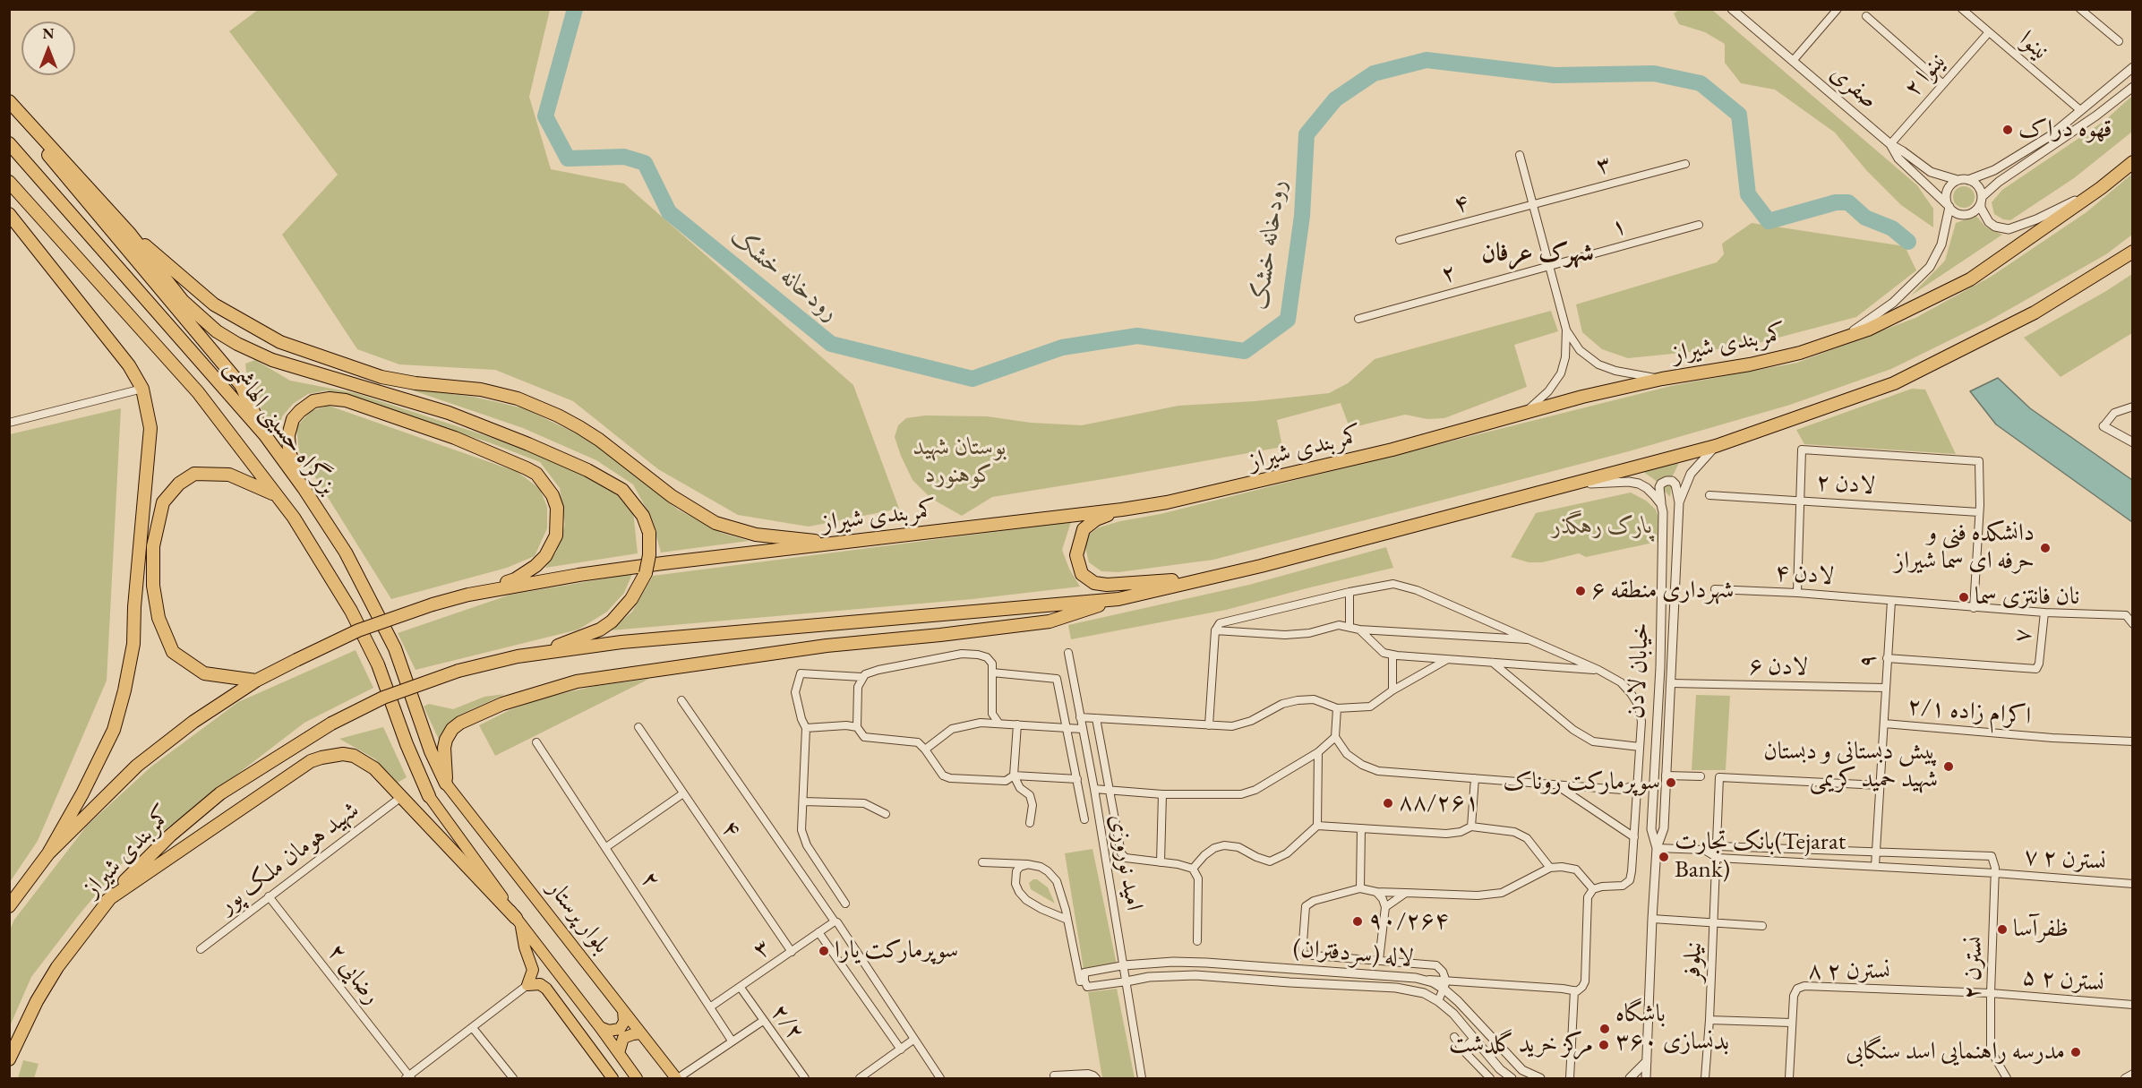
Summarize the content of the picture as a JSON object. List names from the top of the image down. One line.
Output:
{"streets":{"highway":["کمربندی شیراز","بزرگراه حسینی الهاشمی"],"main road":["بلوار پرستار"],"street":["نینوا","۲ نینوا","صفری","۳","۴","۱","۲","۲ لادن","۴ لادن","۷","۹","۶ لادن","خیابان لادن","۲/۱ اکرام زاده","شهید هومان ملک پور","۷ نسترن ۲","امید نوروزی","لاله (سردفتران)","نیلوفر","نسترن ۲","۸ نسترن ۲","رضایی ۲","۵ نسترن ۲","۲/۲"]},"crossings":[["نینوا","۲ نینوا"],["۲ نینوا","صفری"],["۳","۴"],["۳","۲"],["۳","۲/۲"],["۱","۲"],["بزرگراه حسینی الهاشمی","بلوار پرستار"],["۴ لادن","۷"],["۴ لادن","۹"],["۷","۹"],["۹","۶ لادن"],["۹","۲/۱ اکرام زاده"],["۹","۷ نسترن ۲"],["۹","نیلوفر"],["۹","نسترن ۲"],["۶ لادن","خیابان لادن"],["شهید هومان ملک پور","رضایی ۲"],["۷ نسترن ۲","نیلوفر"],["۷ نسترن ۲","نسترن ۲"],["امید نوروزی","لاله (سردفتران)"],["نسترن ۲","۸ نسترن ۲"],["نسترن ۲","۵ نسترن ۲"],["۸ نسترن ۲","۵ نسترن ۲"]],"districts":["شهرک عرفان"],"water":["رودخانه خشک"],"parks":["بوستان شهید کوهنورد","پارک رهگذر"],"places":["قهوه دراک","دانشکده فنی و حرفه ای سما شیراز","شهرداری منطقه ۶","نان فانتزی سما","پیش دبستانی و دبستان شهید حمید کریمی","سوپرمارکت روناک","۸۸/۲۶۱","بانک تجارت(Tejarat Bank)","۹۰/۲۶۴","ظفرآسا","سوپرمارکت یارا","باشگاه بدنسازی ۳۶۰","مرکز خرید گلدشت","مدرسه راهنمایی اسد سنگابی"],"north":"top"}
